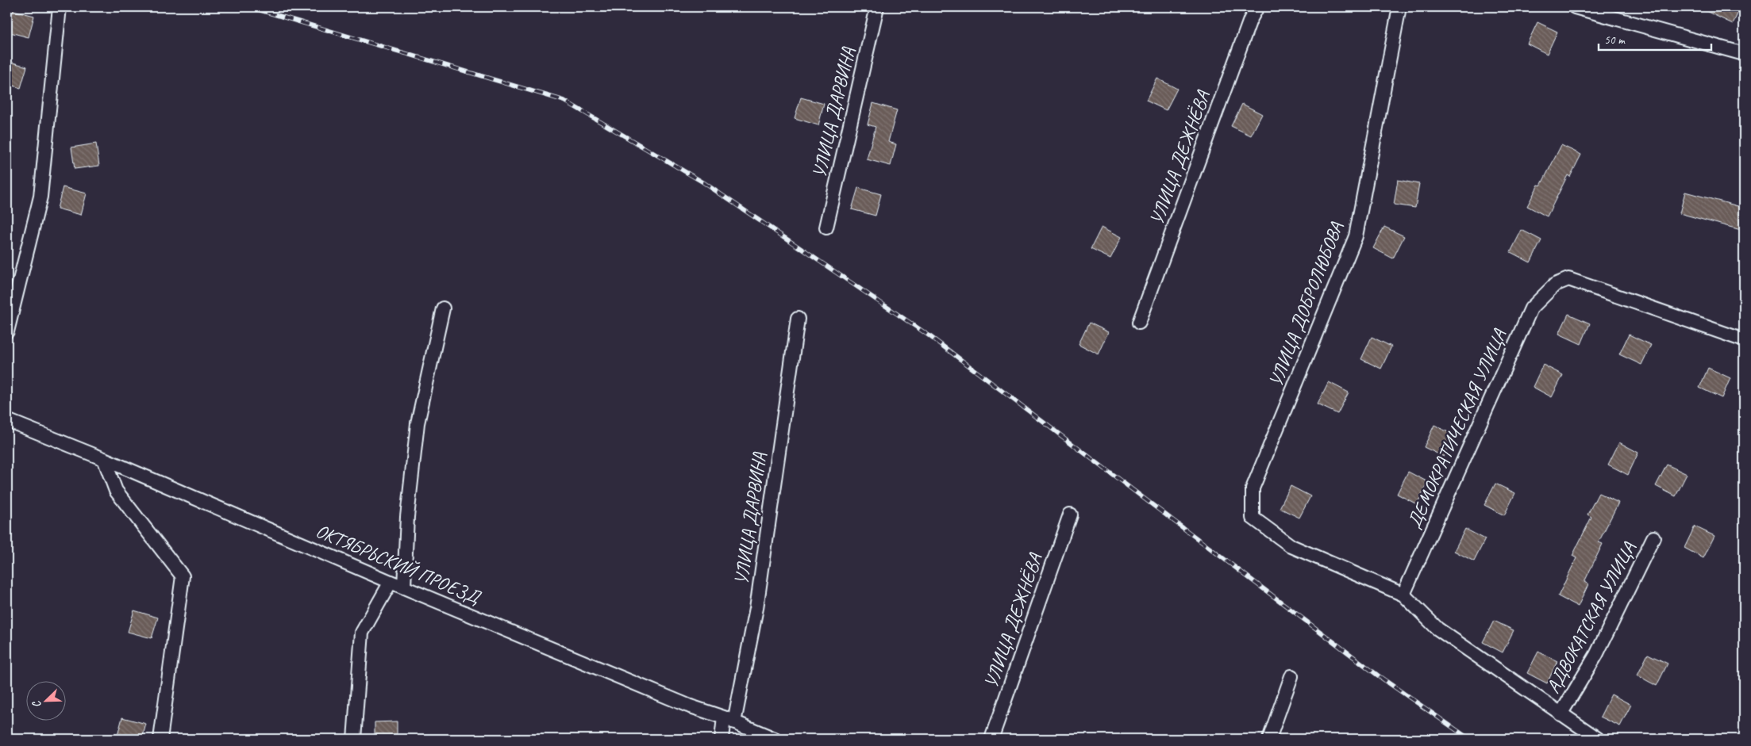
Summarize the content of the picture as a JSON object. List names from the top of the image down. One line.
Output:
{"streets":{"street":["УЛИЦА ДАРВИНА","УЛИЦА ДЕЖНЁВА","УЛИЦА ДОБРОЛЮБОВА","ДЕМОКРАТИЧЕСКАЯ УЛИЦА","ОКТЯБРЬСКИЙ ПРОЕЗД","АДВОКАТСКАЯ УЛИЦА"]},"crossings":[["УЛИЦА ДАРВИНА","ОКТЯБРЬСКИЙ ПРОЕЗД"],["УЛИЦА ДОБРОЛЮБОВА","ДЕМОКРАТИЧЕСКАЯ УЛИЦА"]],"scale_bar":"50 m","north":"bottom left"}
